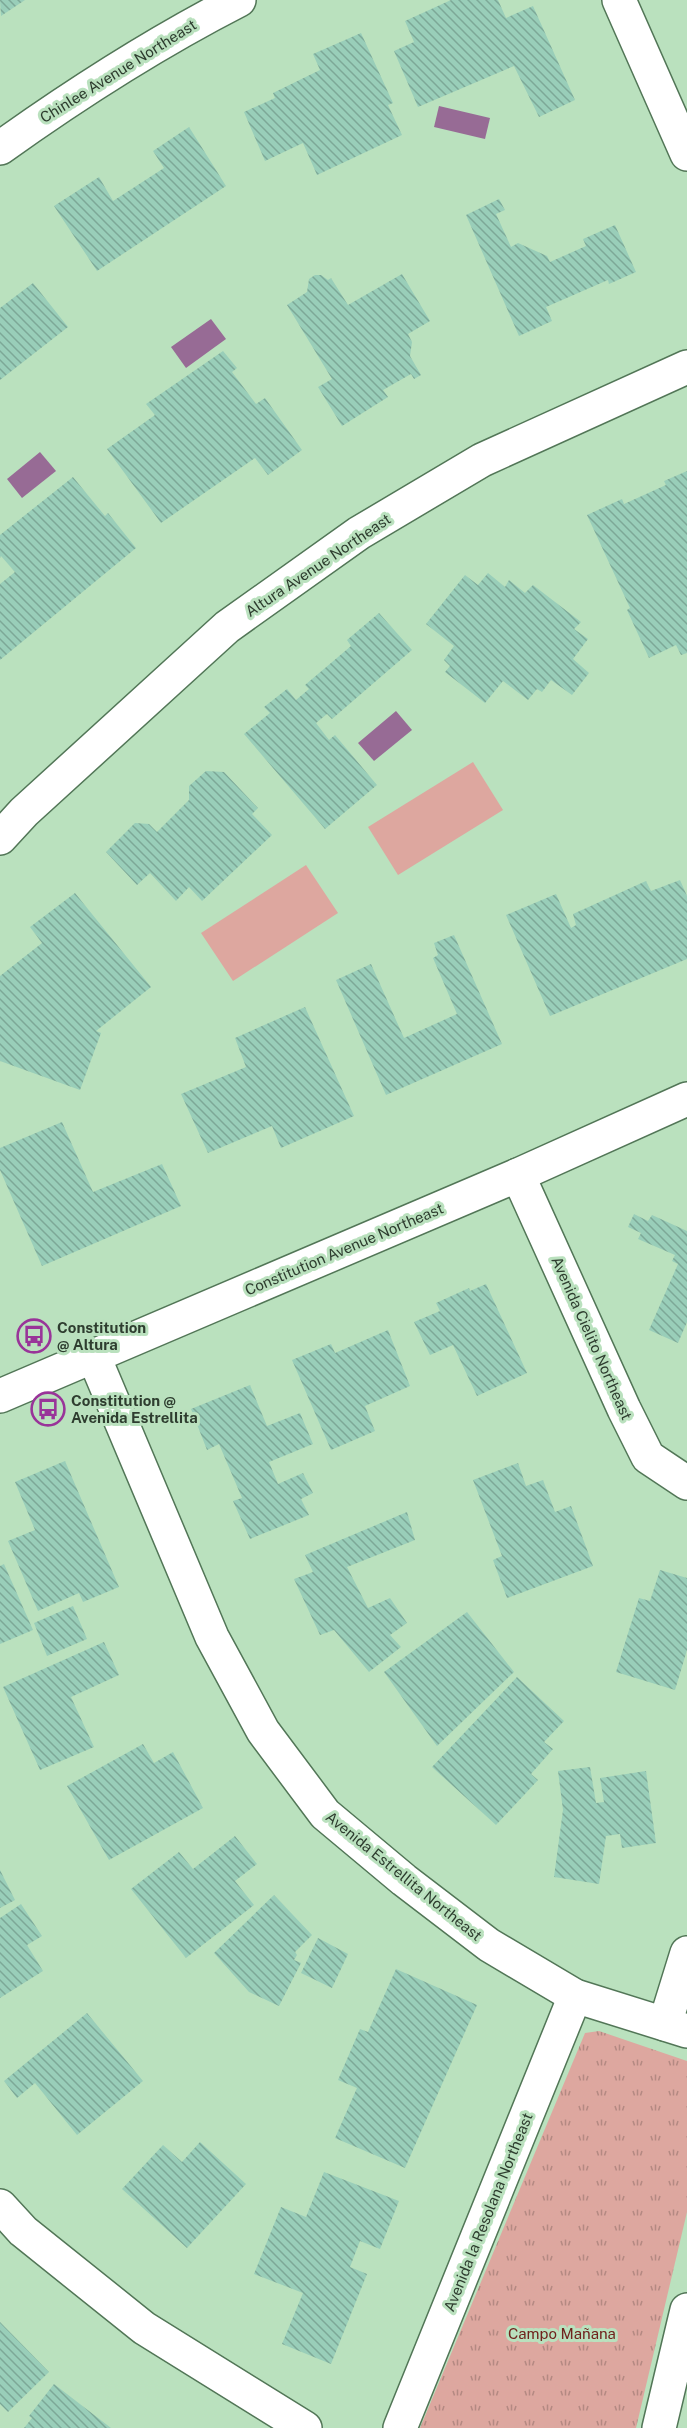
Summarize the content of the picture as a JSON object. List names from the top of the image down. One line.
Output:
{"streets":{"street":["Chinlee Avenue Northeast","Altura Avenue Northeast","Constitution Avenue Northeast","Avenida Cielito Northeast","Avenida Estrellita Northeast","Avenida la Resolana Northeast"]},"crossings":[["Constitution Avenue Northeast","Avenida Cielito Northeast"],["Constitution Avenue Northeast","Avenida Estrellita Northeast"],["Avenida Estrellita Northeast","Avenida la Resolana Northeast"]],"parks":["Campo Mañana"],"places":{"bus stop":["Constitution @ Altura","Constitution @ Avenida Estrellita"]}}
